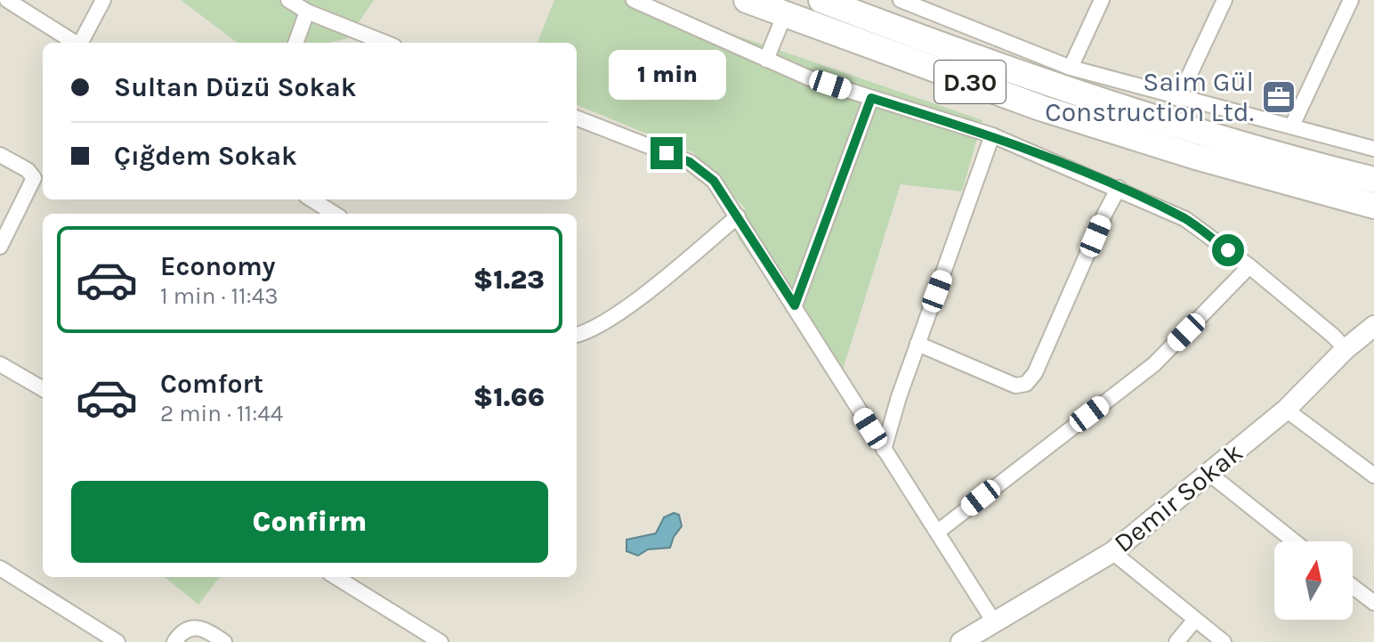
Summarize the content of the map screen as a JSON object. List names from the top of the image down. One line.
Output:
{"streets":{"highway":["D.30"],"street":["Demir Sokak"]},"places":{"office":["Saim Gül Construction Ltd."]},"north":"top","page":{"banner":["Sultan Düzü Sokak","Çığdem Sokak"],"bubble":"1 min","list":[{"name":"Economy","note":"1 min · 11:43","value":"$1.23"},{"name":"Comfort","note":"2 min · 11:44","value":"$1.66"}],"buttons":"Confirm"}}
